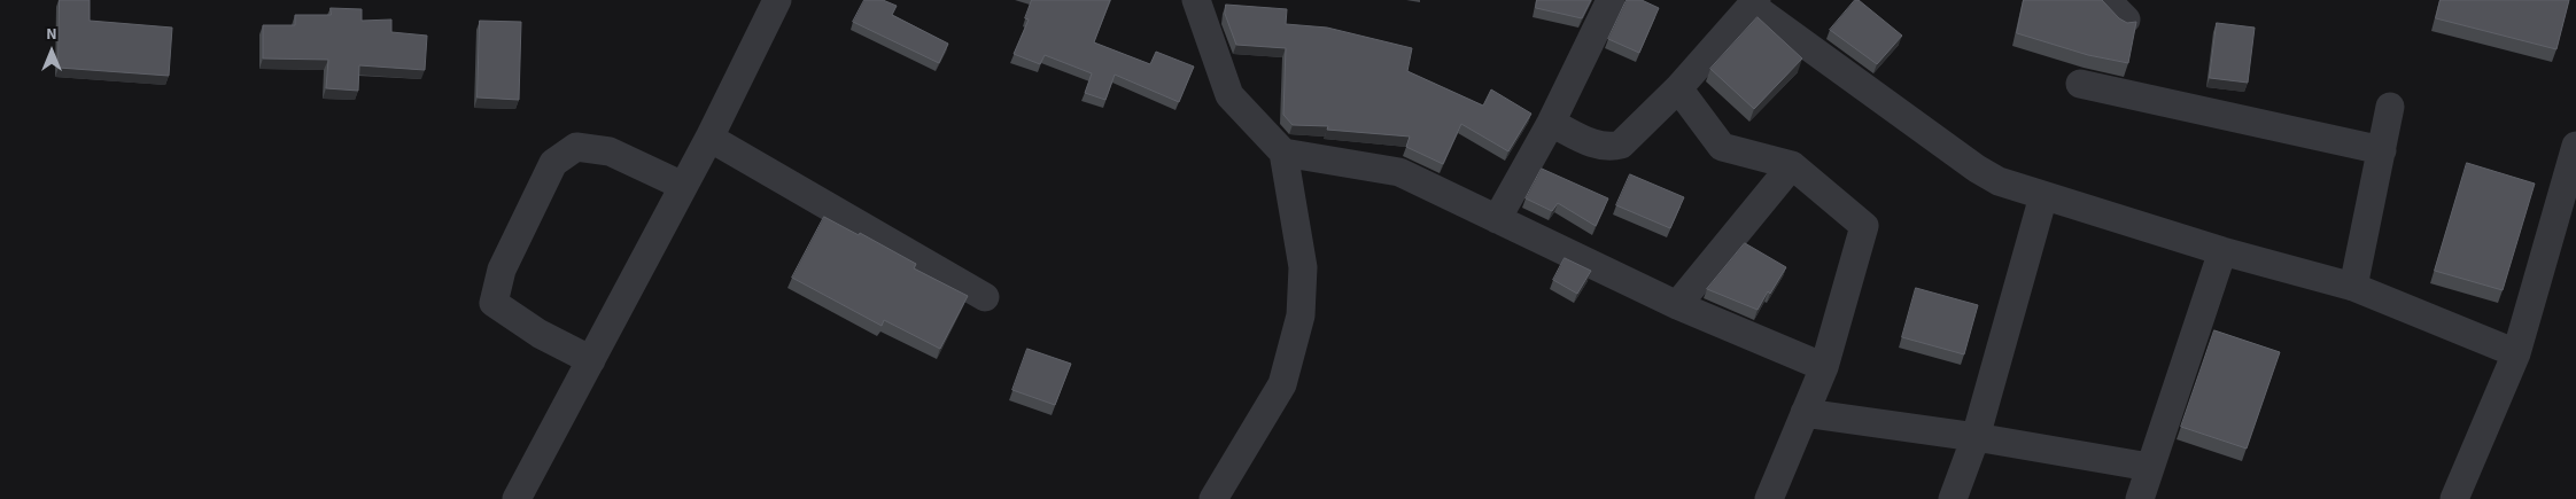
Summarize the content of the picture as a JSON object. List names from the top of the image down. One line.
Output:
{"north":"top"}
